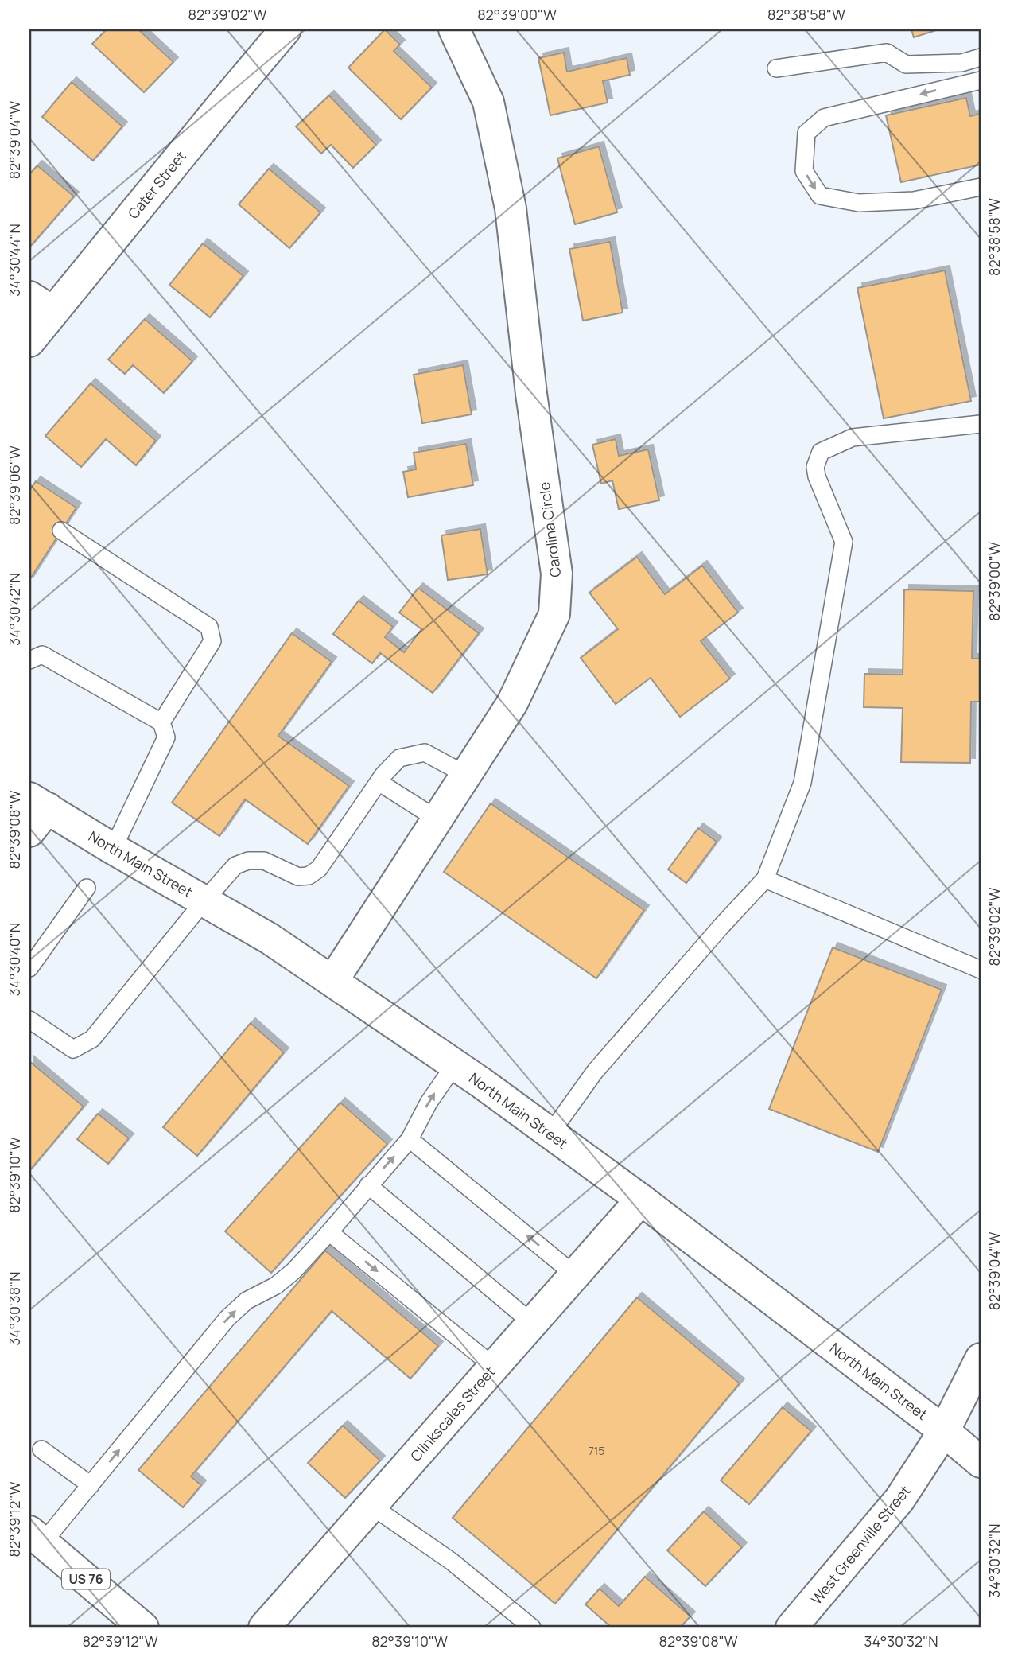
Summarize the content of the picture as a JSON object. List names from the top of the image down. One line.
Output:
{"streets":{"street":["Cater Street","Carolina Circle","North Main Street","Clinkscales Street","West Greenville Street","US 76"]},"crossings":[["Carolina Circle","North Main Street"],["North Main Street","Clinkscales Street"],["North Main Street","West Greenville Street"]],"house_numbers":["715"],"coordinates":["82°39'02\"W","82°39'00\"W","82°38'58\"W","82°39'04\"W","34°30'44\"N","82°39'06\"W","34°30'42\"N","82°39'08\"W","34°30'40\"N","82°39'10\"W","34°30'38\"N","82°39'12\"W","34°30'32\"N"]}
